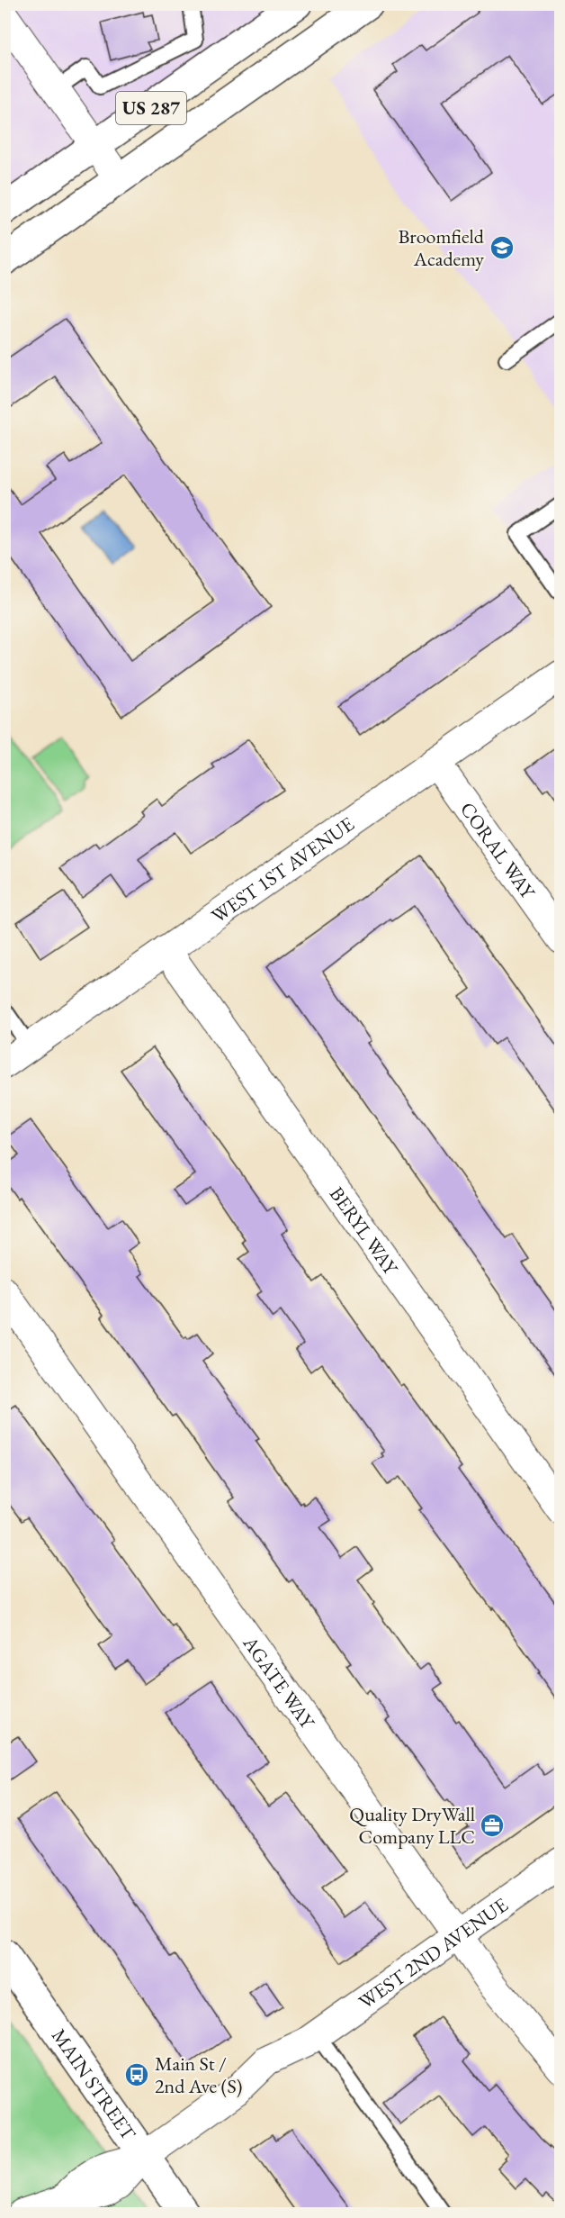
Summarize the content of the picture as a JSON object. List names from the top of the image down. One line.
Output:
{"streets":{"main road":["US 287","MAIN STREET"],"street":["CORAL WAY","WEST 1ST AVENUE","BERYL WAY","AGATE WAY","WEST 2ND AVENUE"]},"crossings":[["CORAL WAY","WEST 1ST AVENUE"],["WEST 1ST AVENUE","BERYL WAY"],["AGATE WAY","WEST 2ND AVENUE"],["WEST 2ND AVENUE","MAIN STREET"]],"places":{"school or university":["Broomfield Academy"],"office":["Quality DryWall Company LLC"],"bus stop":["Main St / 2nd Ave (S)"]}}
